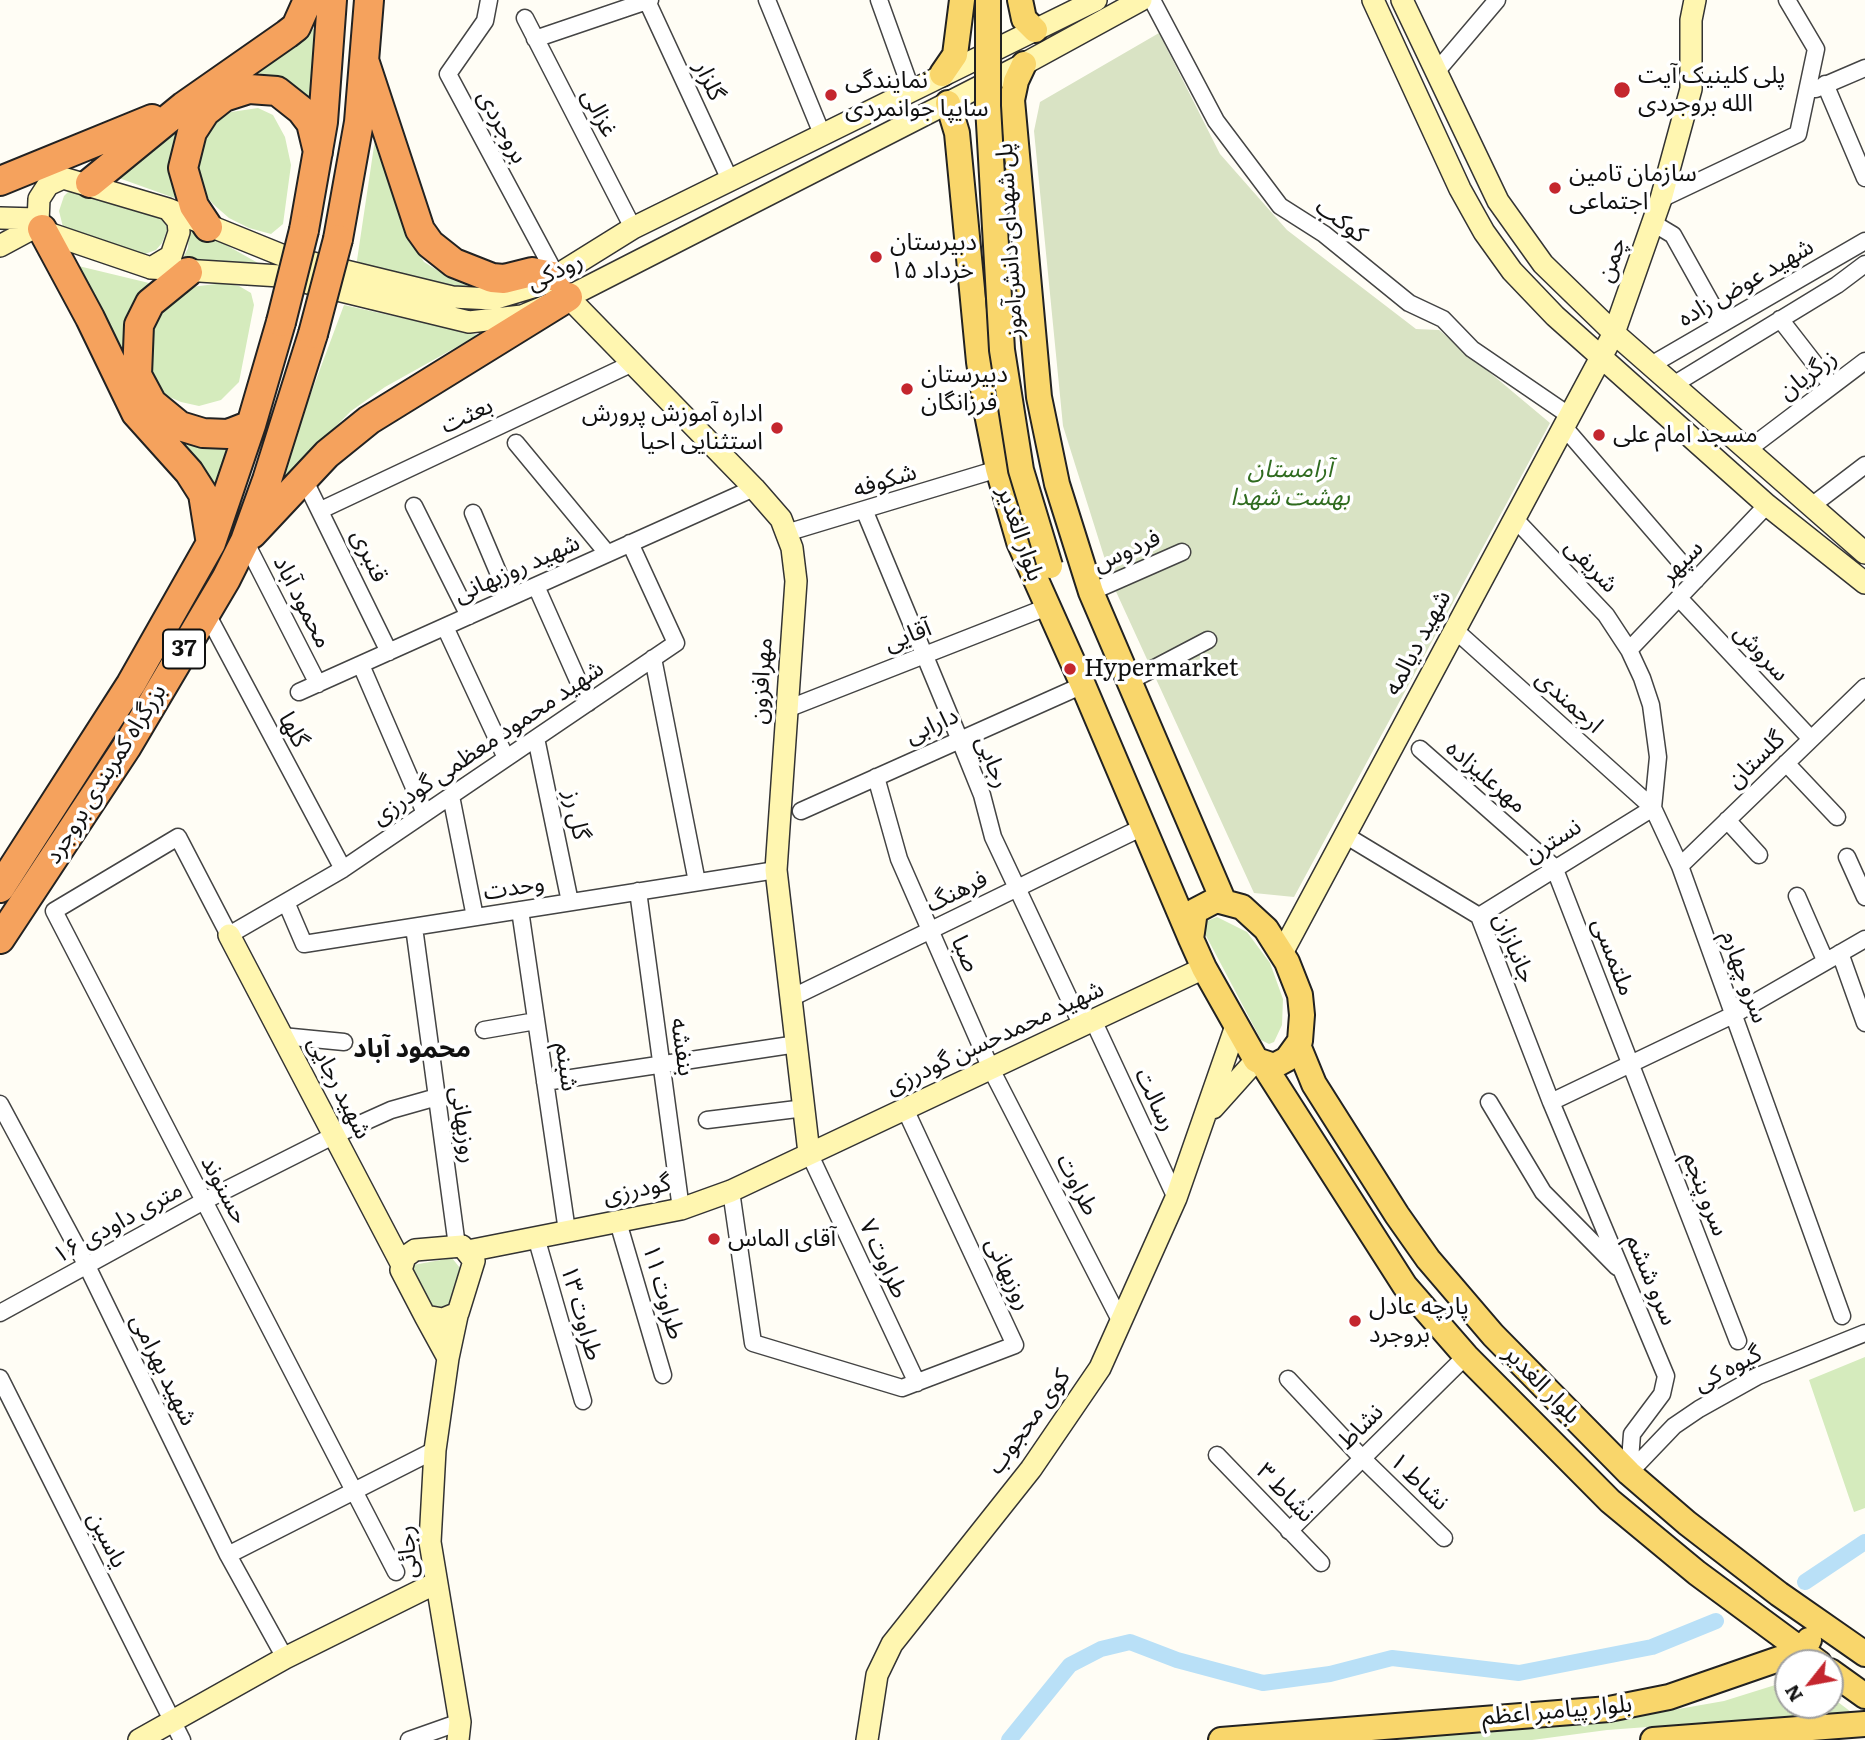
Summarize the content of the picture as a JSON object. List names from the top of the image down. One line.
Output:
{"streets":{"highway":["37","بزرگراه کمربندی بروجرد"],"main road":["پل شهدای دانش‌آموز","بلوار الغدیر","بلوار پیامبر اعظم"],"street":["گلزار","غزالی","بروجردی","کوکب","چمن","رودکی","شهید عوض زاده","زرگریان","بعثت","شکوفه","فردوس","قنبری","سپهر","شریفی","شهید روزبهانی","محمود آباد","آقایی","شهید دیالمه","سروش","مهرافزون","ارجمندی","دارابی","گلها","شهید محمود معظمی گودرزی","گلستان","رجایی","مهرعلیزاده","گل رز","نسترن","وحدت","فرهنگ","جانبازان","صبا","ملتمسی","سرو چهارم","شهید محمدحسن گودرزی","بنفشه","شبنم","شهید رجایی","رسالت","روزبهانی","طراوت","حسنوند","گودرزی","سرو پنجم","۱۶ متری داودی","طراوت ۷","سرو ششم","طراوت ۱۱","طراوت ۱۳","گیوه کی","شهید بهرامی","کوی محجوب","نشاط","نشاط ۱","نشاط ۳","یاسین","رجائی"]},"crossings":[["گلزار","رودکی"],["غزالی","رودکی"],["بروجردی","رودکی"],["بروجردی","مهرافزون"],["کوکب","سپهر"],["کوکب","شهید دیالمه"],["چمن","شهید دیالمه"],["رودکی","بلوار الغدیر"],["رودکی","مهرافزون"],["بعثت","قنبری"],["بعثت","مهرافزون"],["شکوفه","بلوار الغدیر"],["شکوفه","مهرافزون"],["شکوفه","رجایی"],["بلوار الغدیر","فردوس"],["بلوار الغدیر","آقایی"],["بلوار الغدیر","دارابی"],["بلوار الغدیر","فرهنگ"],["بلوار الغدیر","شهید محمدحسن گودرزی"],["بلوار الغدیر","سرو ششم"],["بلوار الغدیر","گیوه کی"],["بلوار الغدیر","کوی محجوب"],["بلوار الغدیر","نشاط"],["قنبری","شهید روزبهانی"],["سپهر","شریفی"],["سپهر","سروش"],["شریفی","شهید دیالمه"],["شهید روزبهانی","محمود آباد"],["شهید روزبهانی","مهرافزون"],["شهید روزبهانی","شهید محمود معظمی گودرزی"],["محمود آباد","بزرگراه کمربندی بروجرد"],["آقایی","مهرافزون"],["آقایی","رجایی"],["شهید دیالمه","ارجمندی"],["شهید دیالمه","جانبازان"],["37","بزرگراه کمربندی بروجرد"],["سروش","گلستان"],["مهرافزون","وحدت"],["مهرافزون","فرهنگ"],["مهرافزون","شهید محمدحسن گودرزی"],["مهرافزون","گودرزی"],["مهرافزون","طراوت ۷"],["ارجمندی","نسترن"],["ارجمندی","سرو چهارم"],["دارابی","رجایی"],["دارابی","صبا"],["گلها","شهید محمود معظمی گودرزی"],["گلها","بزرگراه کمربندی بروجرد"],["شهید محمود معظمی گودرزی","گل رز"],["شهید محمود معظمی گودرزی","وحدت"],["شهید محمود معظمی گودرزی","شهید رجایی"],["شهید محمود معظمی گودرزی","حسنوند"],["گلستان","سرو چهارم"],["رجایی","فرهنگ"],["رجایی","شهید محمدحسن گودرزی"],["رجایی","رسالت"],["مهرعلیزاده","نسترن"],["مهرعلیزاده","ملتمسی"],["گل رز","وحدت"],["نسترن","جانبازان"],["نسترن","ملتمسی"],["نسترن","سرو چهارم"],["وحدت","بنفشه"],["وحدت","شبنم"],["وحدت","روزبهانی"],["فرهنگ","صبا"],["جانبازان","سرو ششم"],["صبا","شهید محمدحسن گودرزی"],["صبا","طراوت"],["ملتمسی","سرو پنجم"],["شهید محمدحسن گودرزی","رسالت"],["شهید محمدحسن گودرزی","روزبهانی"],["شهید محمدحسن گودرزی","طراوت"],["شهید محمدحسن گودرزی","گودرزی"],["شهید محمدحسن گودرزی","طراوت ۷"],["بنفشه","گودرزی"],["شبنم","گودرزی"],["شهید رجایی","روزبهانی"],["شهید رجایی","حسنوند"],["شهید رجایی","گودرزی"],["شهید رجایی","۱۶ متری داودی"],["شهید رجایی","رجائی"],["رسالت","کوی محجوب"],["روزبهانی","گودرزی"],["روزبهانی","۱۶ متری داودی"],["روزبهانی","طراوت ۷"],["روزبهانی","رجائی"],["طراوت","کوی محجوب"],["حسنوند","۱۶ متری داودی"],["گودرزی","طراوت ۷"],["گودرزی","طراوت ۱۱"],["گودرزی","طراوت ۱۳"],["گودرزی","رجائی"],["۱۶ متری داودی","شهید بهرامی"],["سرو ششم","گیوه کی"],["نشاط","نشاط ۱"],["نشاط","نشاط ۳"]],"districts":["محمود آباد"],"parks":["آرامستان بهشت شهدا"],"places":["پلی کلینیک آیت الله بروجردی","نمایندگی سایپا جوانمردی","سازمان تامین اجتماعی","دبیرستان ۱۵ خرداد","دبیرستان فرزانگان","اداره آموزش پرورش استثنایی احیا","مسجد امام علی","Hypermarket","آقای الماس","پارچه عادل بروجرد"],"north":"bottom left"}
